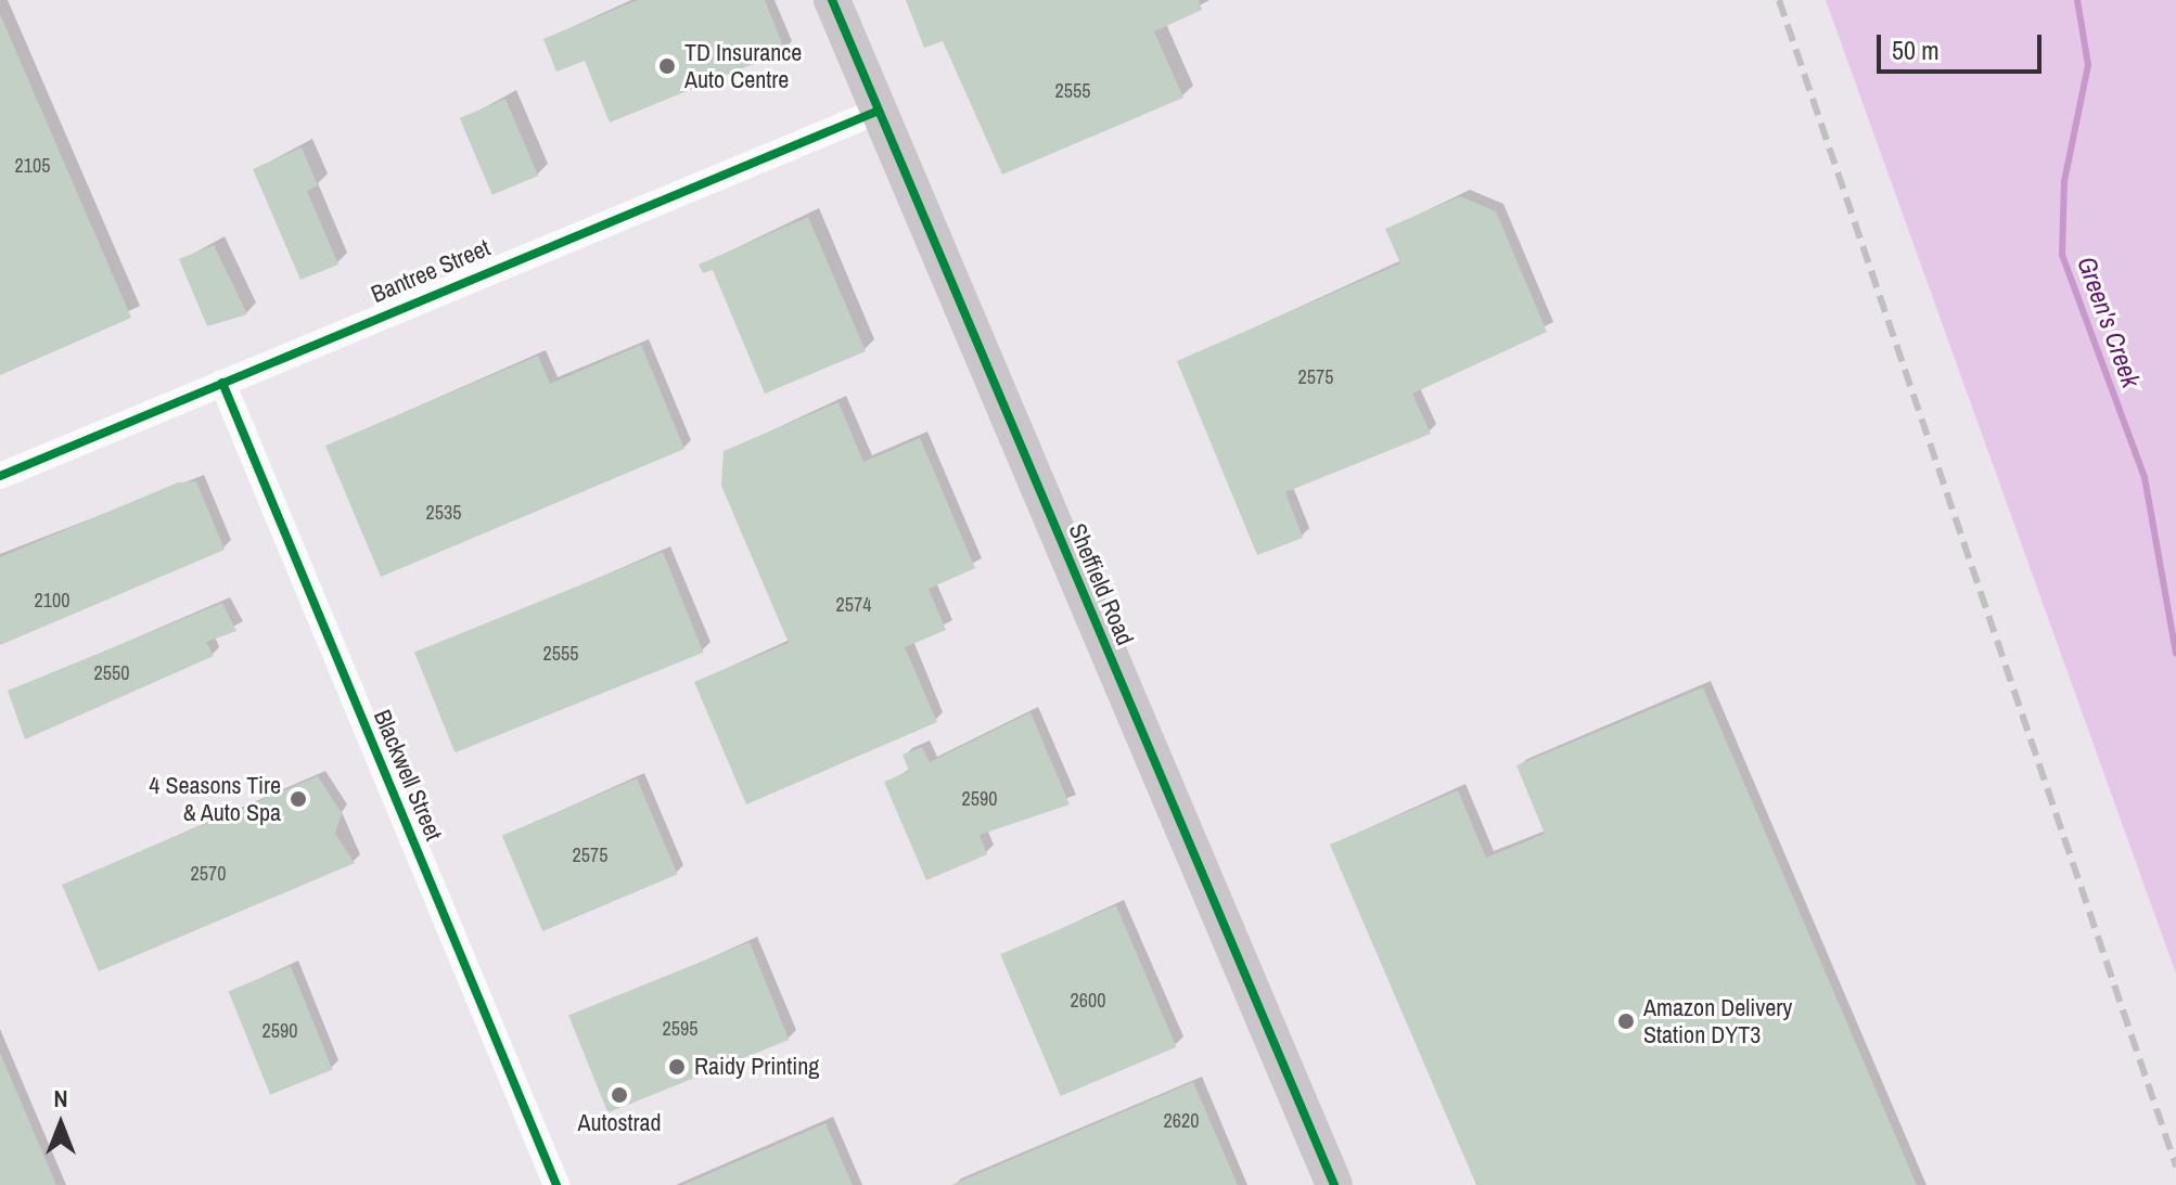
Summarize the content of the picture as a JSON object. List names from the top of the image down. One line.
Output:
{"streets":{"street":["Bantree Street","Sheffield Road","Blackwell Street"]},"crossings":[["Bantree Street","Sheffield Road"],["Bantree Street","Blackwell Street"]],"water":["Green's Creek"],"places":["TD Insurance Auto Centre","4 Seasons Tire & Auto Spa","Amazon Delivery Station DYT3","Raidy Printing","Autostrad"],"house_numbers":["2555","2105","2575","2535","2100","2574","2555","2550","2590","2575","2570","2600","2595","2590","2620"],"scale_bar":"50 m","north":"top"}
